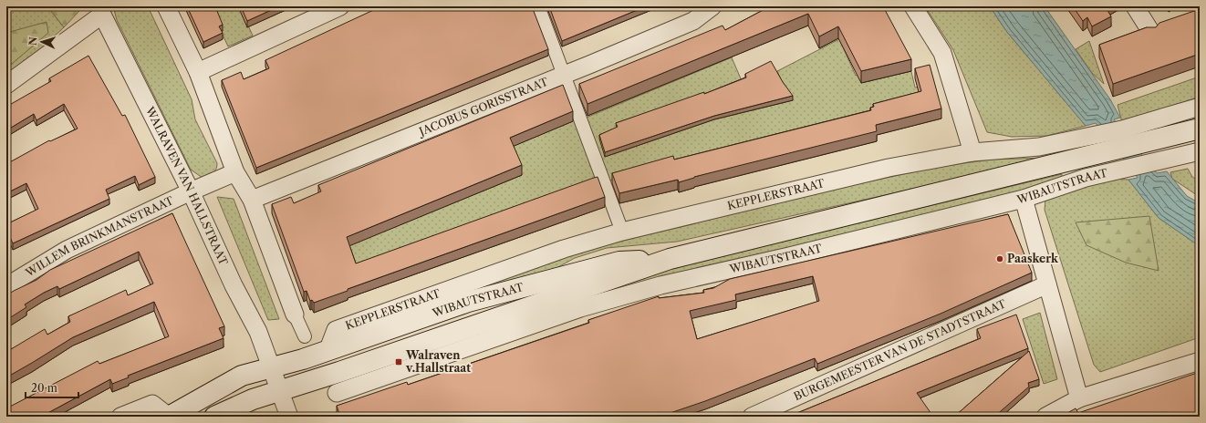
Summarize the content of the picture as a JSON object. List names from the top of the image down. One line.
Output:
{"streets":{"main road":["WIBAUTSTRAAT"],"street":["JACOBUS GORISSTRAAT","WALRAVEN VAN HALLSTRAAT","KEPPLERSTRAAT","WILLEM BRINKMANSTRAAT","BURGEMEESTER VAN DE STADTSTRAAT"]},"crossings":[["WIBAUTSTRAAT","WALRAVEN VAN HALLSTRAAT"],["WIBAUTSTRAAT","KEPPLERSTRAAT"],["WALRAVEN VAN HALLSTRAAT","WILLEM BRINKMANSTRAAT"]],"places":{"other":["Paaskerk"],"transit":["Walraven v.Hallstraat"]},"scale_bar":"20 m","north":"left"}
